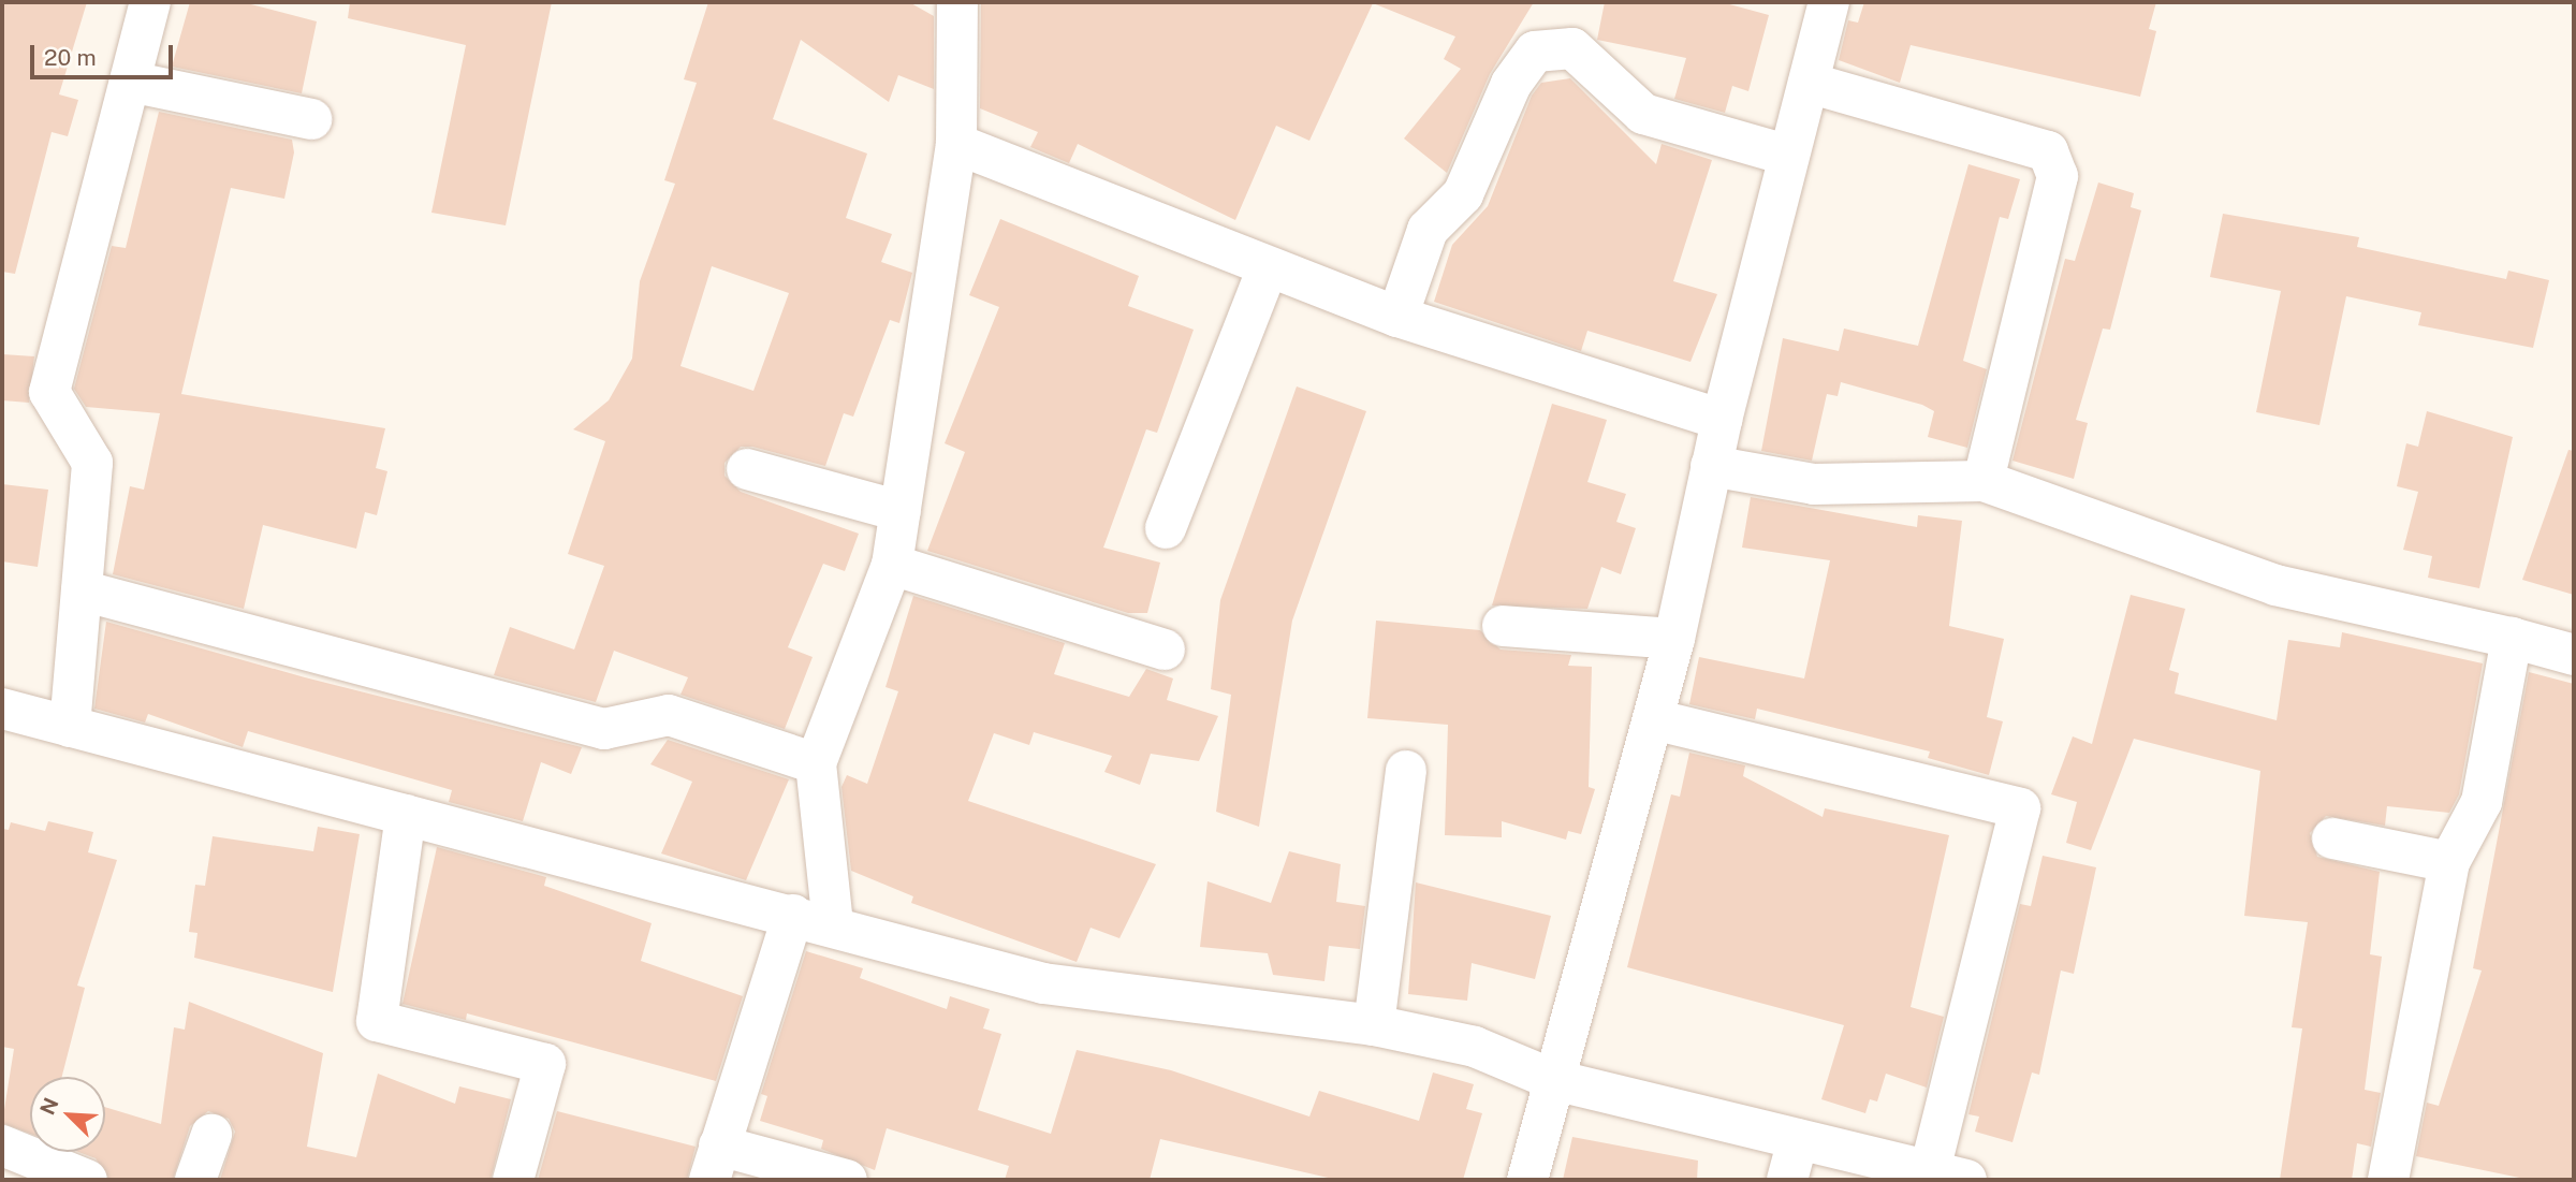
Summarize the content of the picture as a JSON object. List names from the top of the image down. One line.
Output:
{"scale_bar":"20 m","north":"top left"}
